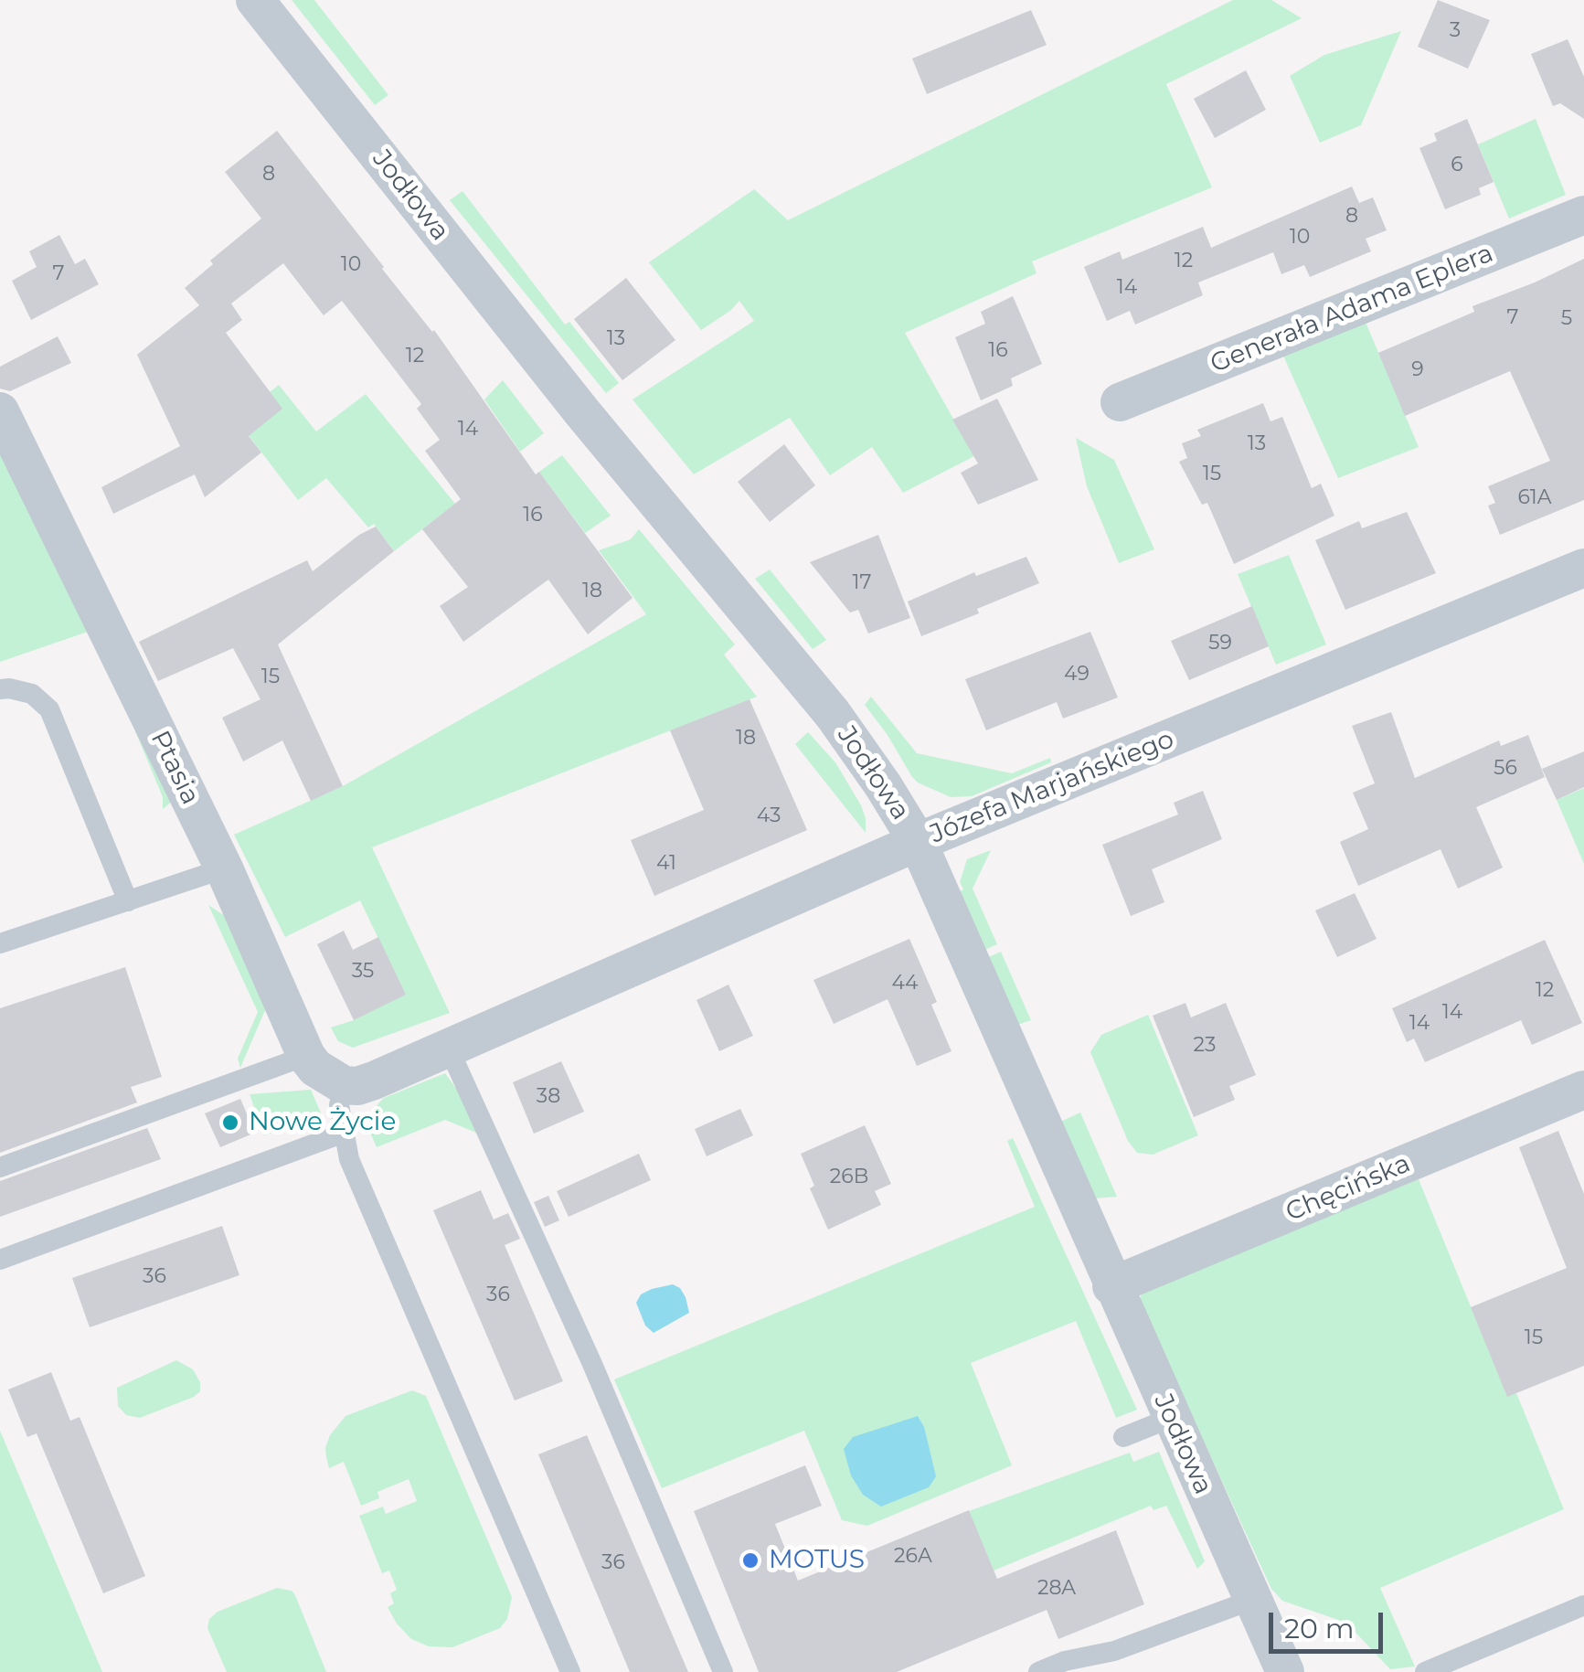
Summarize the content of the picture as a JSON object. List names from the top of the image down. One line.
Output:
{"streets":{"street":["Jodłowa","Generała Adama Eplera","Ptasia","Józefa Marjańskiego","Chęcińska"]},"crossings":[["Jodłowa","Józefa Marjańskiego"],["Jodłowa","Chęcińska"],["Ptasia","Józefa Marjańskiego"]],"places":["Nowe Życie","MOTUS"],"house_numbers":["3","6","8","8","10","12","10","7","14","7","5","13","16","12","9","14","13","15","61A","16","17","18","59","49","15","18","56","43","41","35","44","12","14","14","23","38","26B","36","36","15","26A","36","28A"],"scale_bar":"20 m"}
